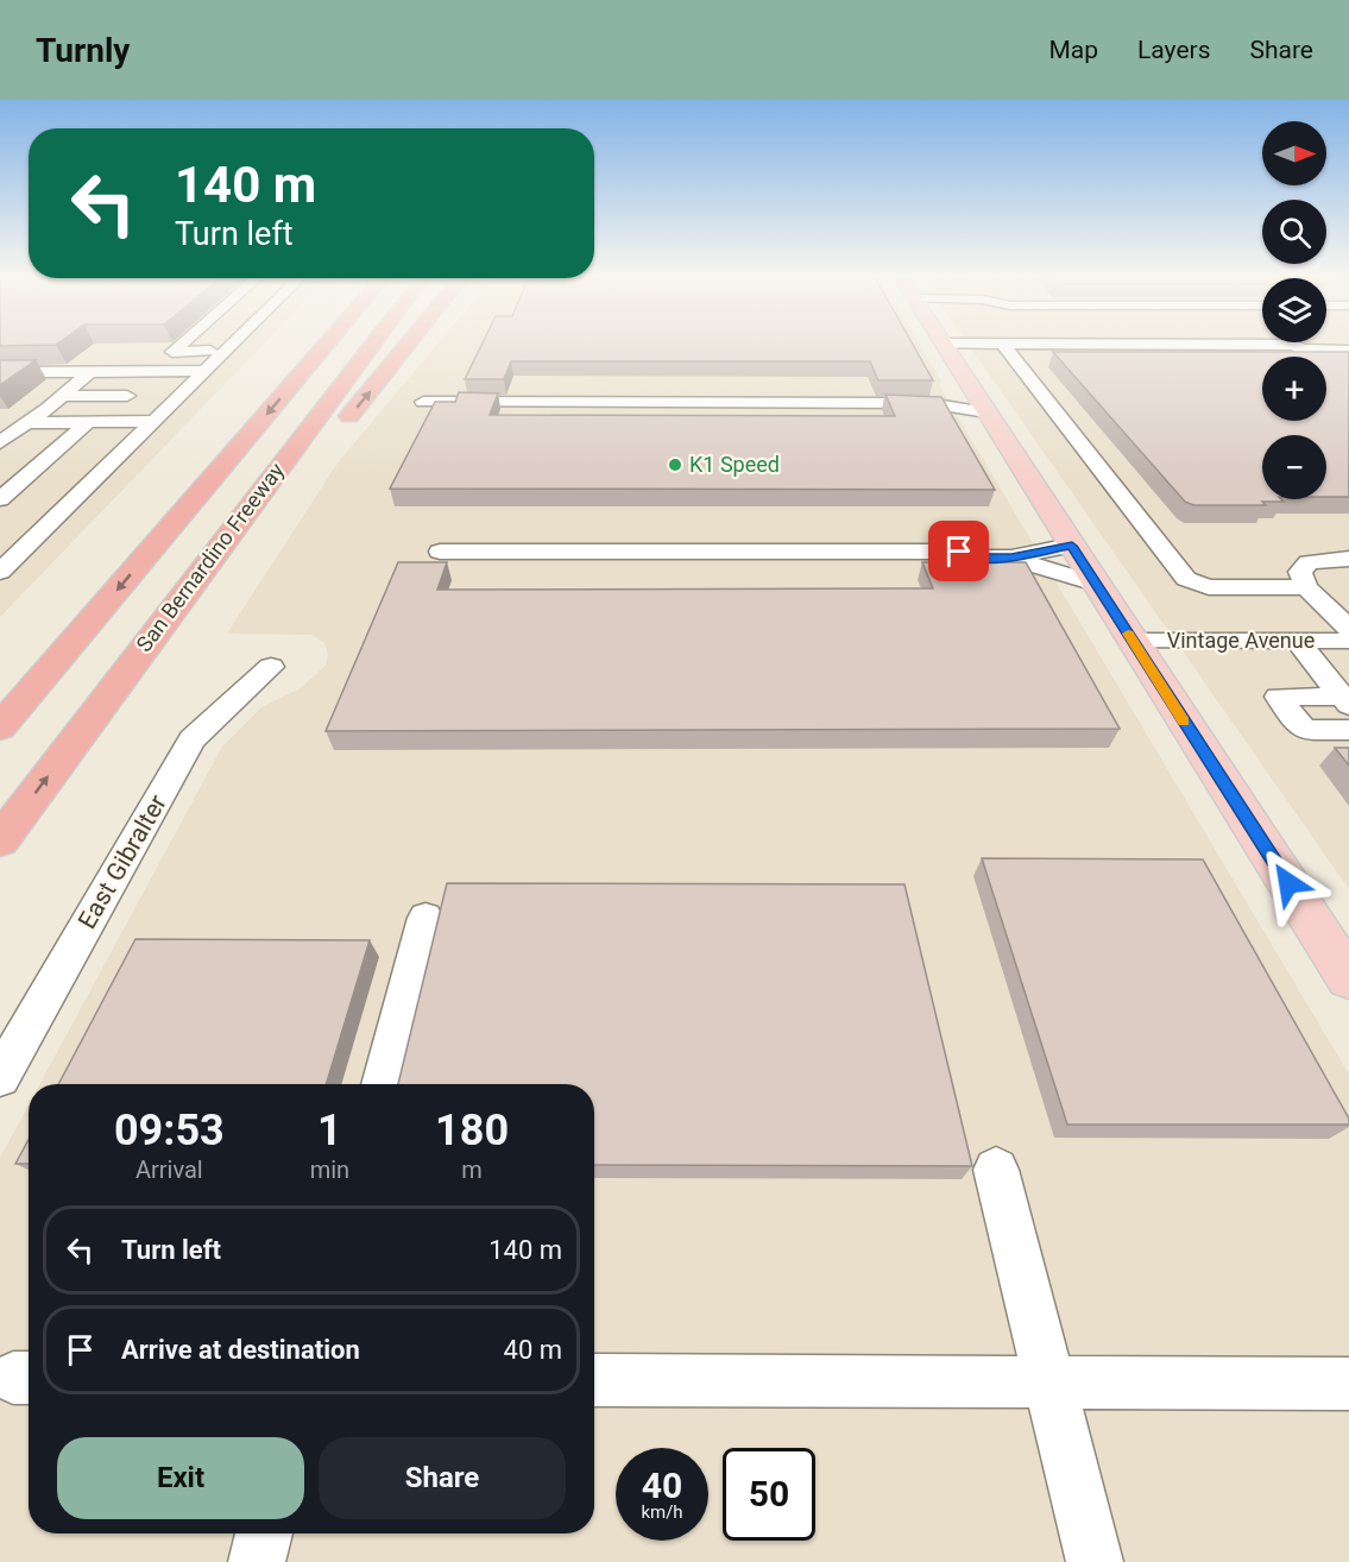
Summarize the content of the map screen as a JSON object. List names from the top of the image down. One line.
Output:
{"streets":{"highway":["San Bernardino Freeway"],"street":["Vintage Avenue","East Gibralter"]},"places":["K1 Speed"],"north":"right","page":{"header":"Turnly","nav":["Map","Layers","Share"],"map_buttons":["+","−"],"turn":["140 m","Turn left"],"eta":["09:53","Arrival","1","min","180","m"],"list":[{"name":"Turn left","value":"140 m"},{"name":"Arrive at destination","value":"40 m"}],"buttons":["Exit","Share"],"speed":"40 km/h","limit":"50"}}
